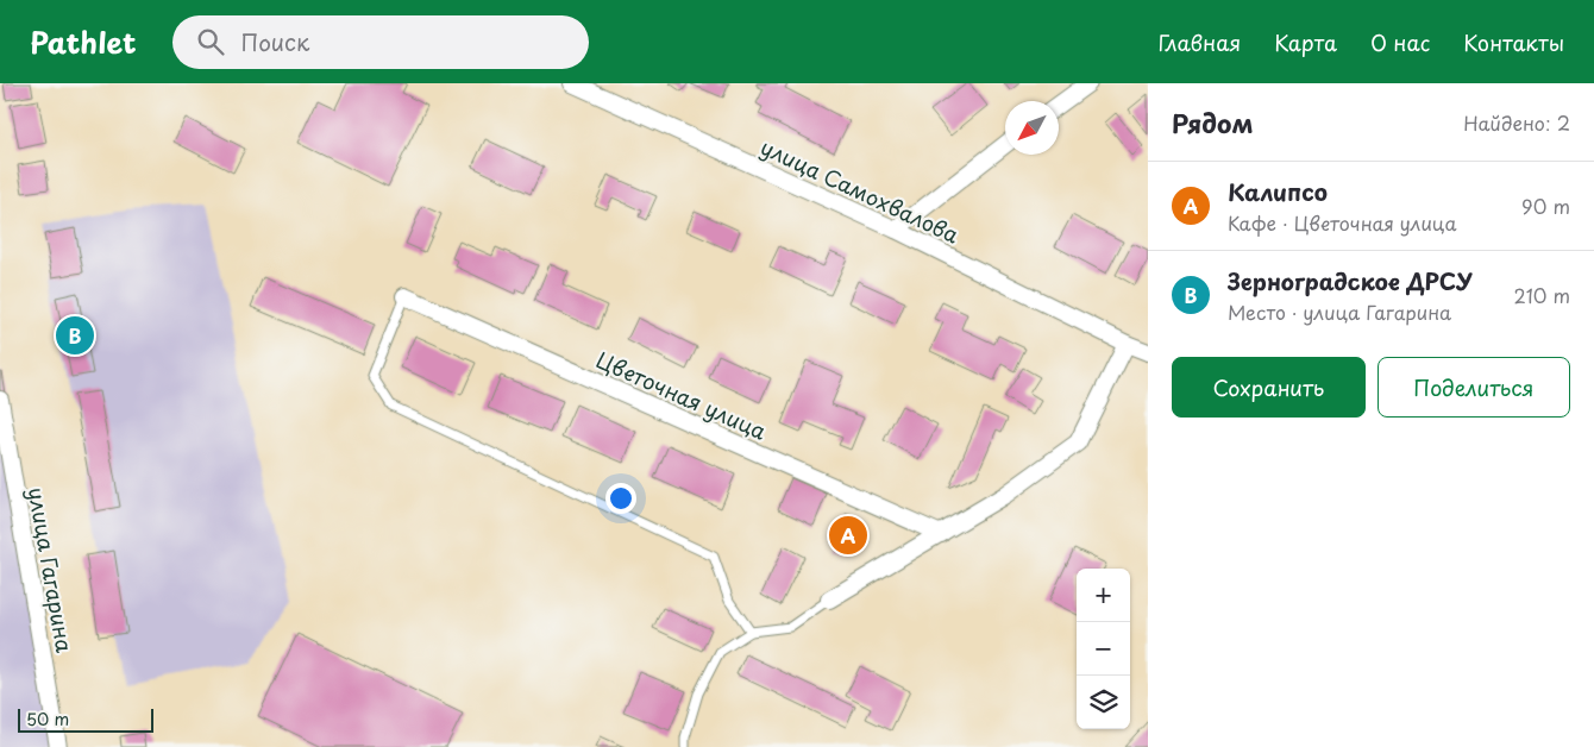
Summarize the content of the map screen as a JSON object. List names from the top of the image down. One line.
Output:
{"streets":{"street":["улица Самохвалова","Цветочная улица","улица Гагарина"]},"scale_bar":"50 m","north":"bottom left","page":{"header":"Pathlet","search":"Поиск","nav":["Главная","Карта","О нас","Контакты"],"heading":["Рядом","Найдено: 2"],"list":[{"mark":"A","name":"Калипсо","note":"Кафе · Цветочная улица","value":"90 m"},{"mark":"B","name":"Зерноградское ДРСУ","note":"Место · улица Гагарина","value":"210 m"}],"pins":["B","A"],"buttons":["Сохранить","Поделиться"],"map_buttons":["+","−"],"scale":"50 m"}}
